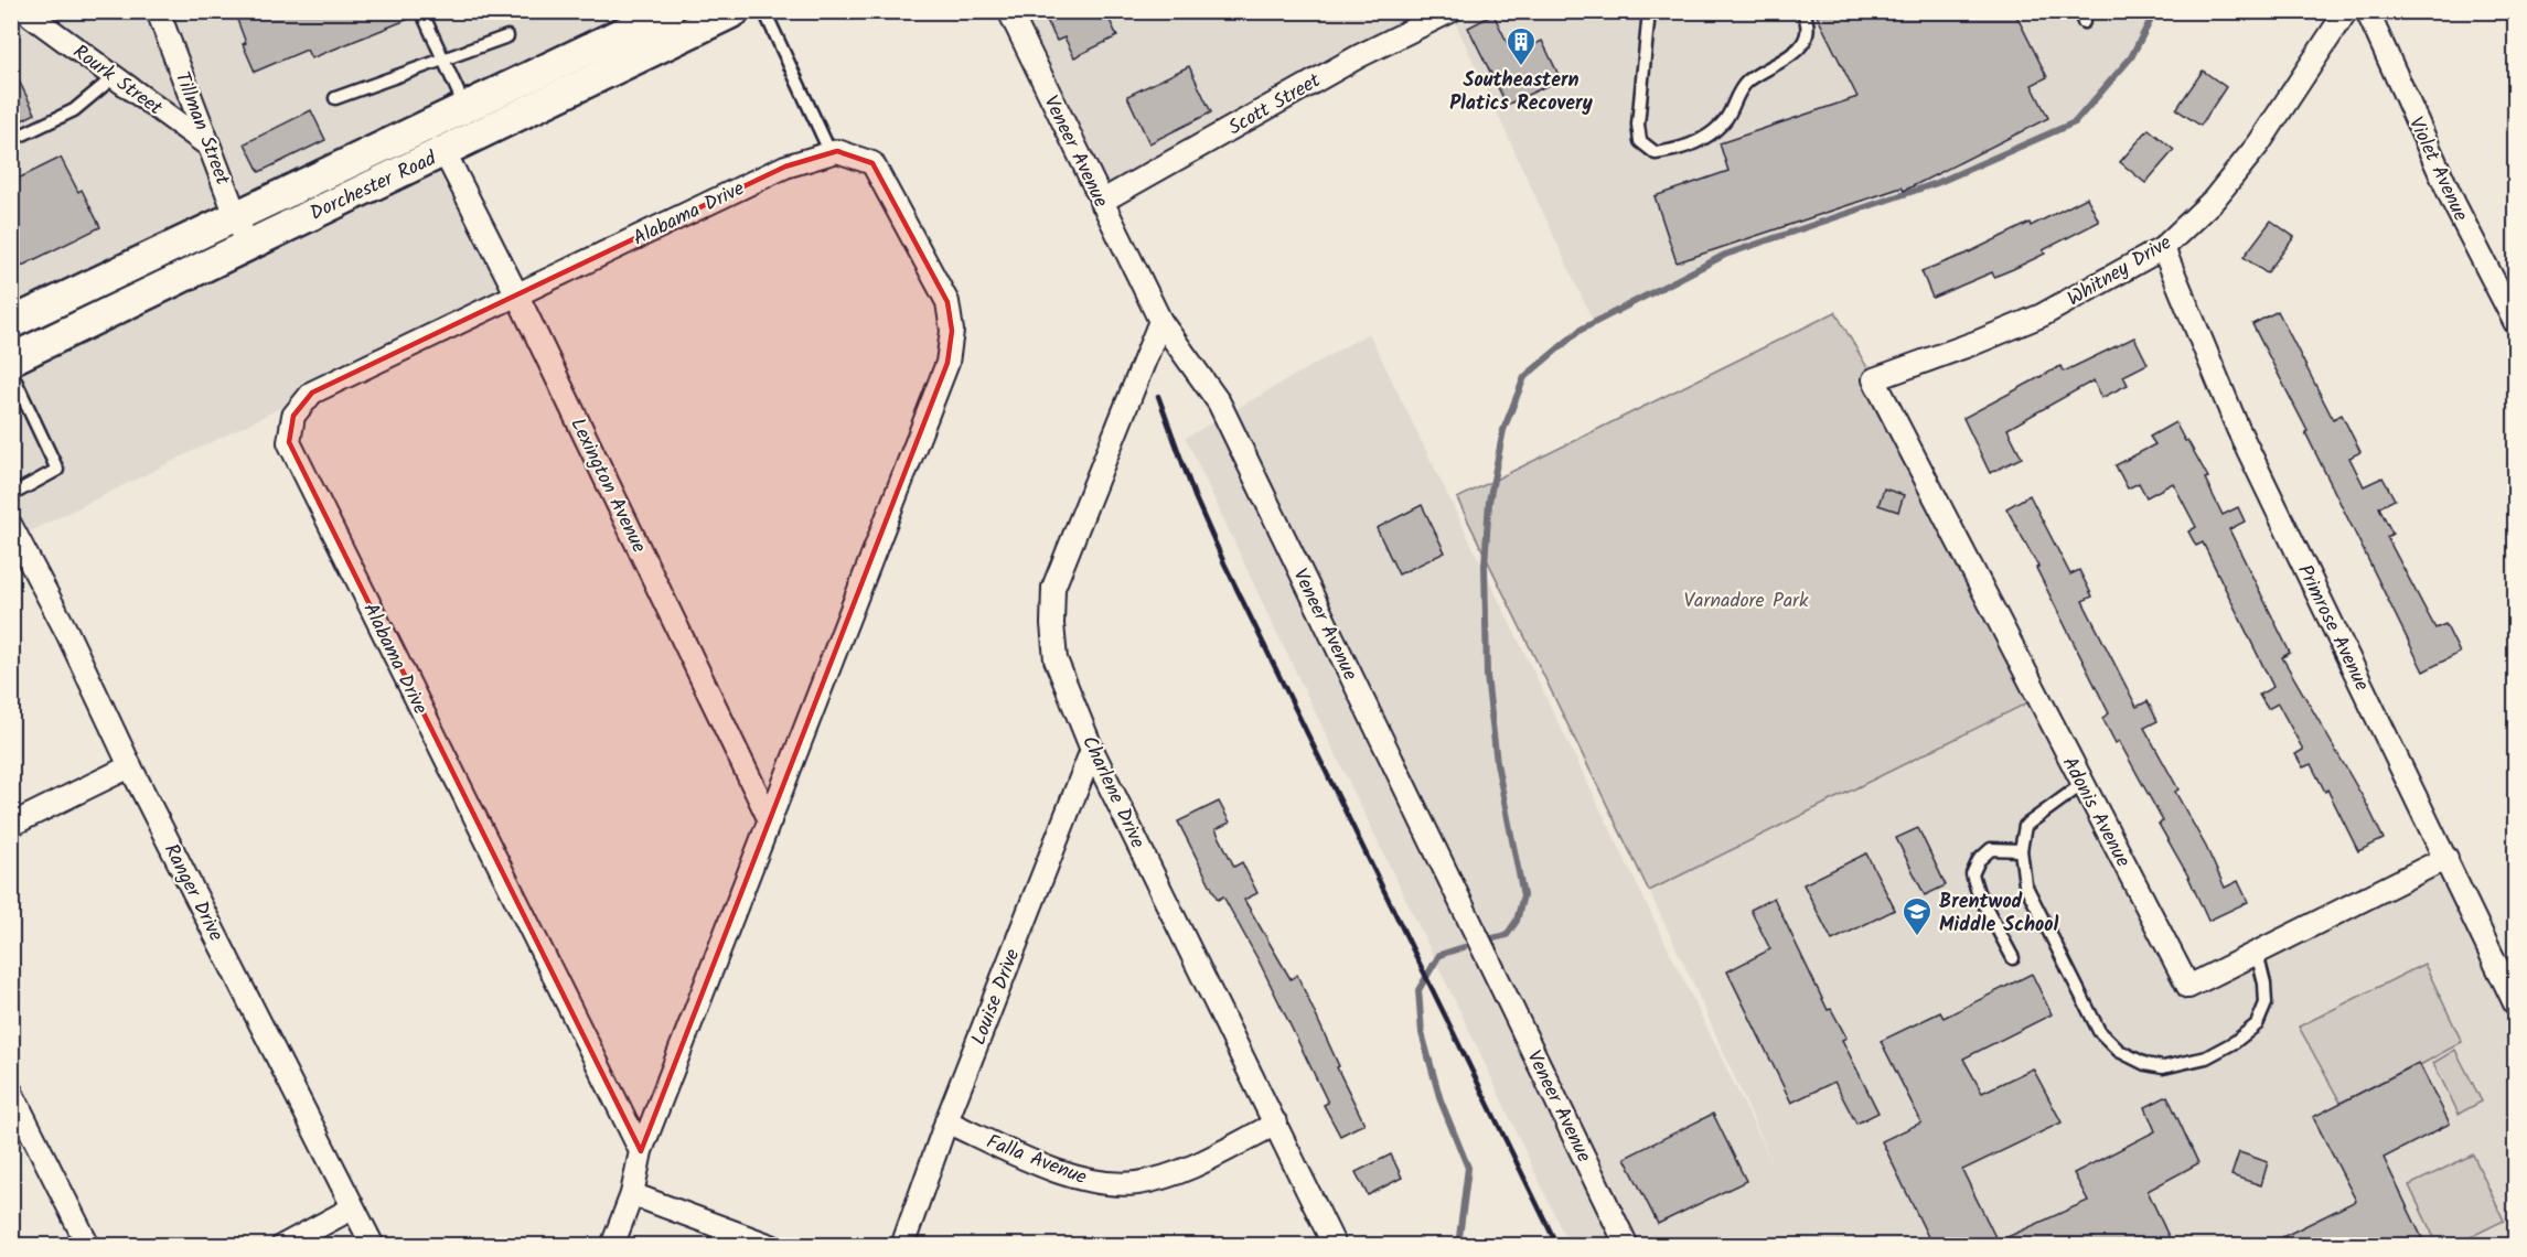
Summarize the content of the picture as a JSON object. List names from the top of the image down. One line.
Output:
{"streets":{"main road":["Dorchester Road"],"street":["Rourk Street","Scott Street","Tillman Street","Veneer Avenue","Violet Avenue","Alabama Drive","Whitney Drive","Lexington Avenue","Primrose Avenue","Charlene Drive","Adonis Avenue","Ranger Drive","Louise Drive","Falla Avenue"]},"crossings":[["Rourk Street","Tillman Street"],["Scott Street","Veneer Avenue"],["Tillman Street","Dorchester Road"],["Veneer Avenue","Charlene Drive"],["Dorchester Road","Lexington Avenue"],["Alabama Drive","Lexington Avenue"],["Whitney Drive","Primrose Avenue"],["Whitney Drive","Adonis Avenue"],["Primrose Avenue","Adonis Avenue"],["Charlene Drive","Louise Drive"],["Charlene Drive","Falla Avenue"],["Louise Drive","Falla Avenue"]],"parks":["Varnadore Park"],"places":{"building":["Southeastern Platics Recovery"],"school or university":["Brentwod Middle School"]}}
